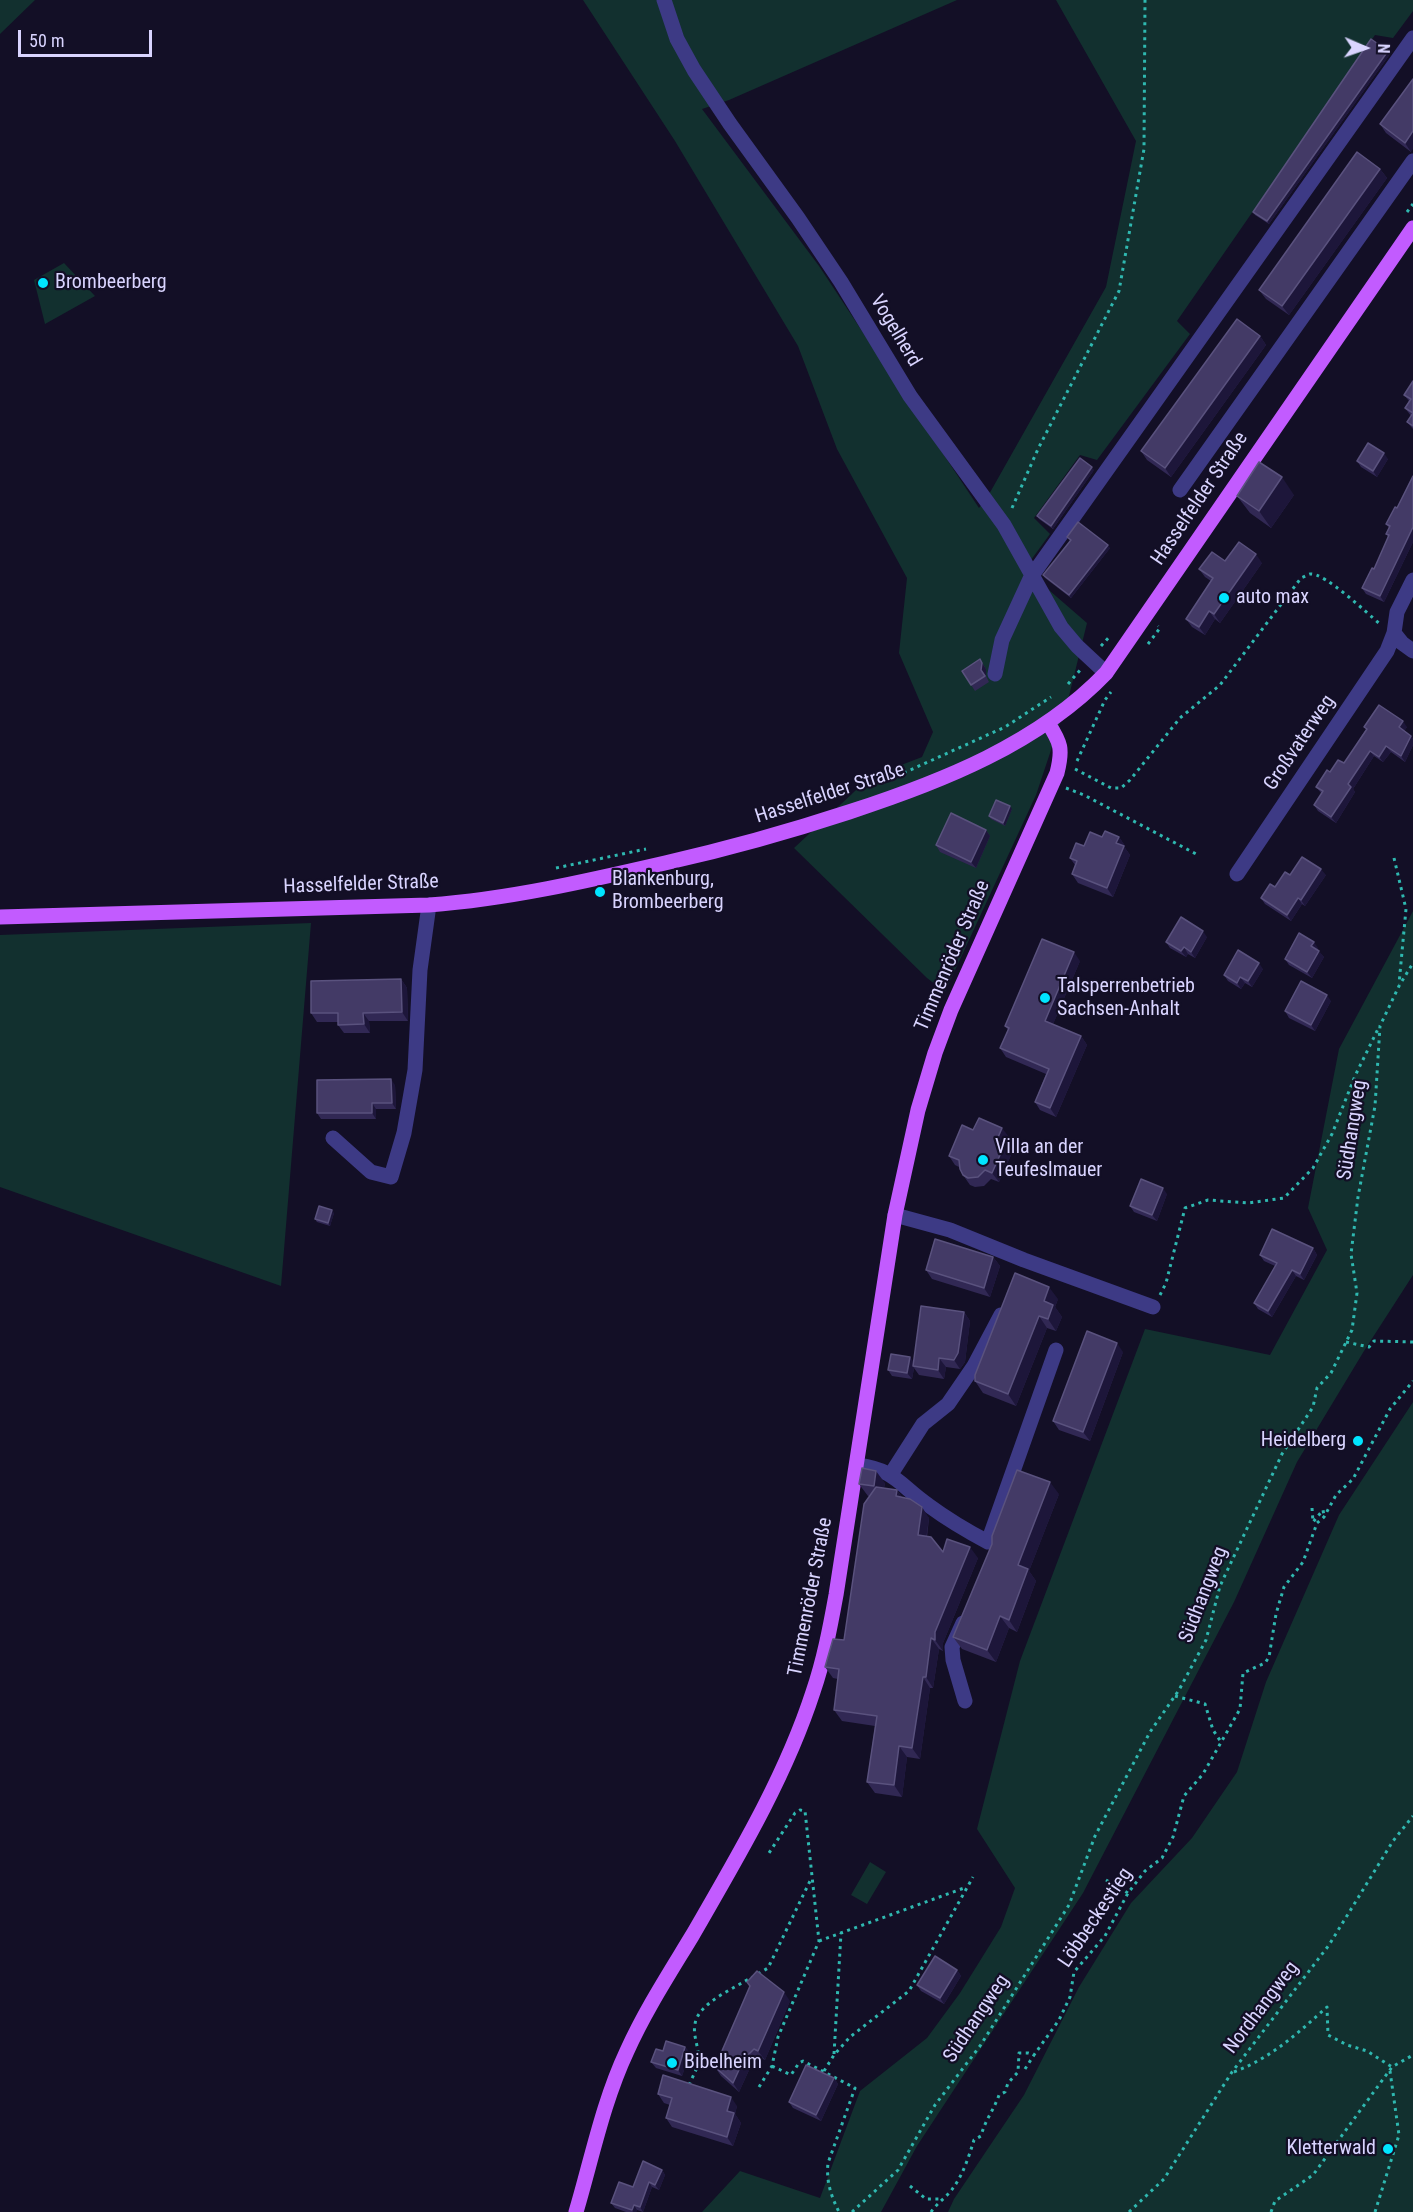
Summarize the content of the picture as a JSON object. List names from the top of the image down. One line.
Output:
{"streets":{"main road":["Hasselfelder Straße","Timmenröder Straße"],"street":["Vogelherd","Großvaterweg"],"path":["Südhangweg","Löbbeckestieg","Nordhangweg"]},"crossings":[["Vogelherd","Hasselfelder Straße"],["Hasselfelder Straße","Timmenröder Straße"]],"places":["Brombeerberg","auto max","Blankenburg, Brombeerberg","Talsperrenbetrieb Sachsen-Anhalt","Villa an der Teufeslmauer","Heidelberg","Bibelheim","Kletterwald"],"scale_bar":"50 m","north":"right"}
